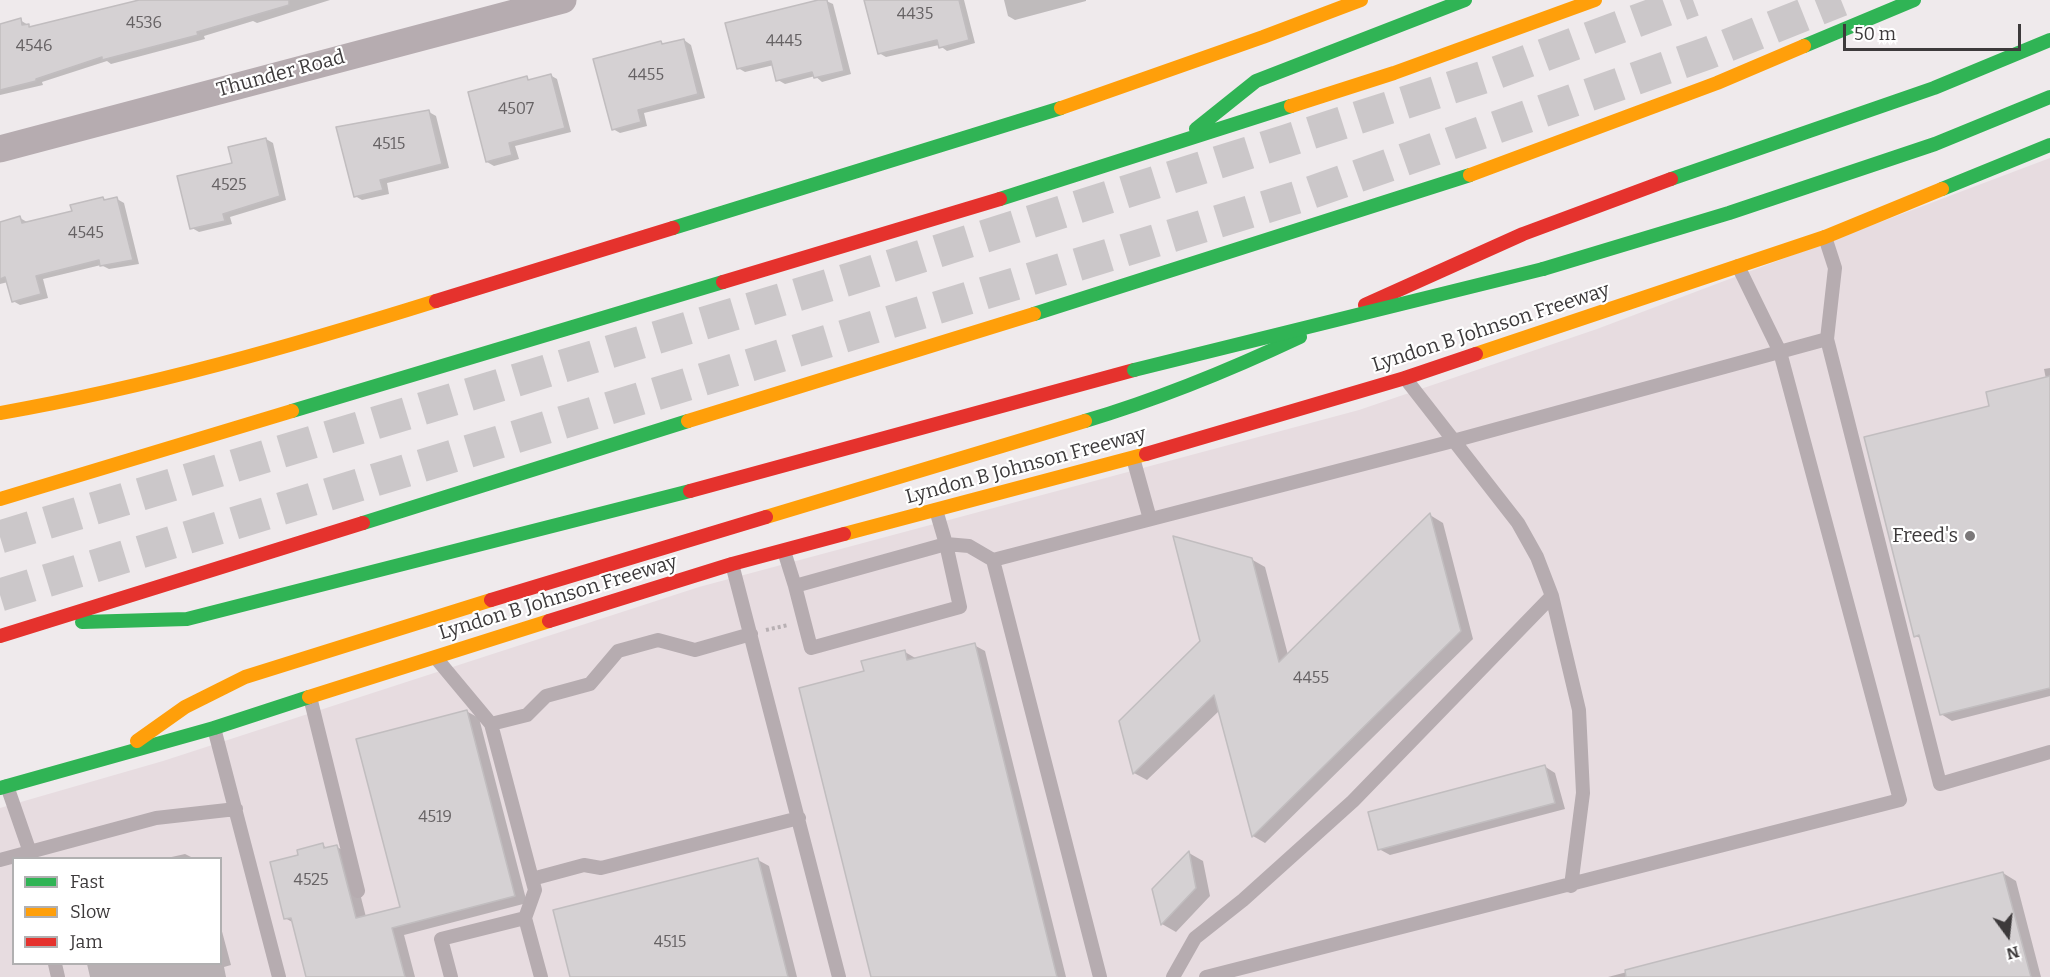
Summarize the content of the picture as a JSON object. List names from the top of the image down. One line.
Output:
{"streets":{"main road":["Lyndon B Johnson Freeway"],"street":["Thunder Road"]},"places":["Freed's"],"house_numbers":["4435","4536","4445","4546","4455","4507","4515","4525","4545","4455","4519","4525","4515"],"legend":["Fast","Slow","Jam"],"scale_bar":"50 m","north":"bottom"}
